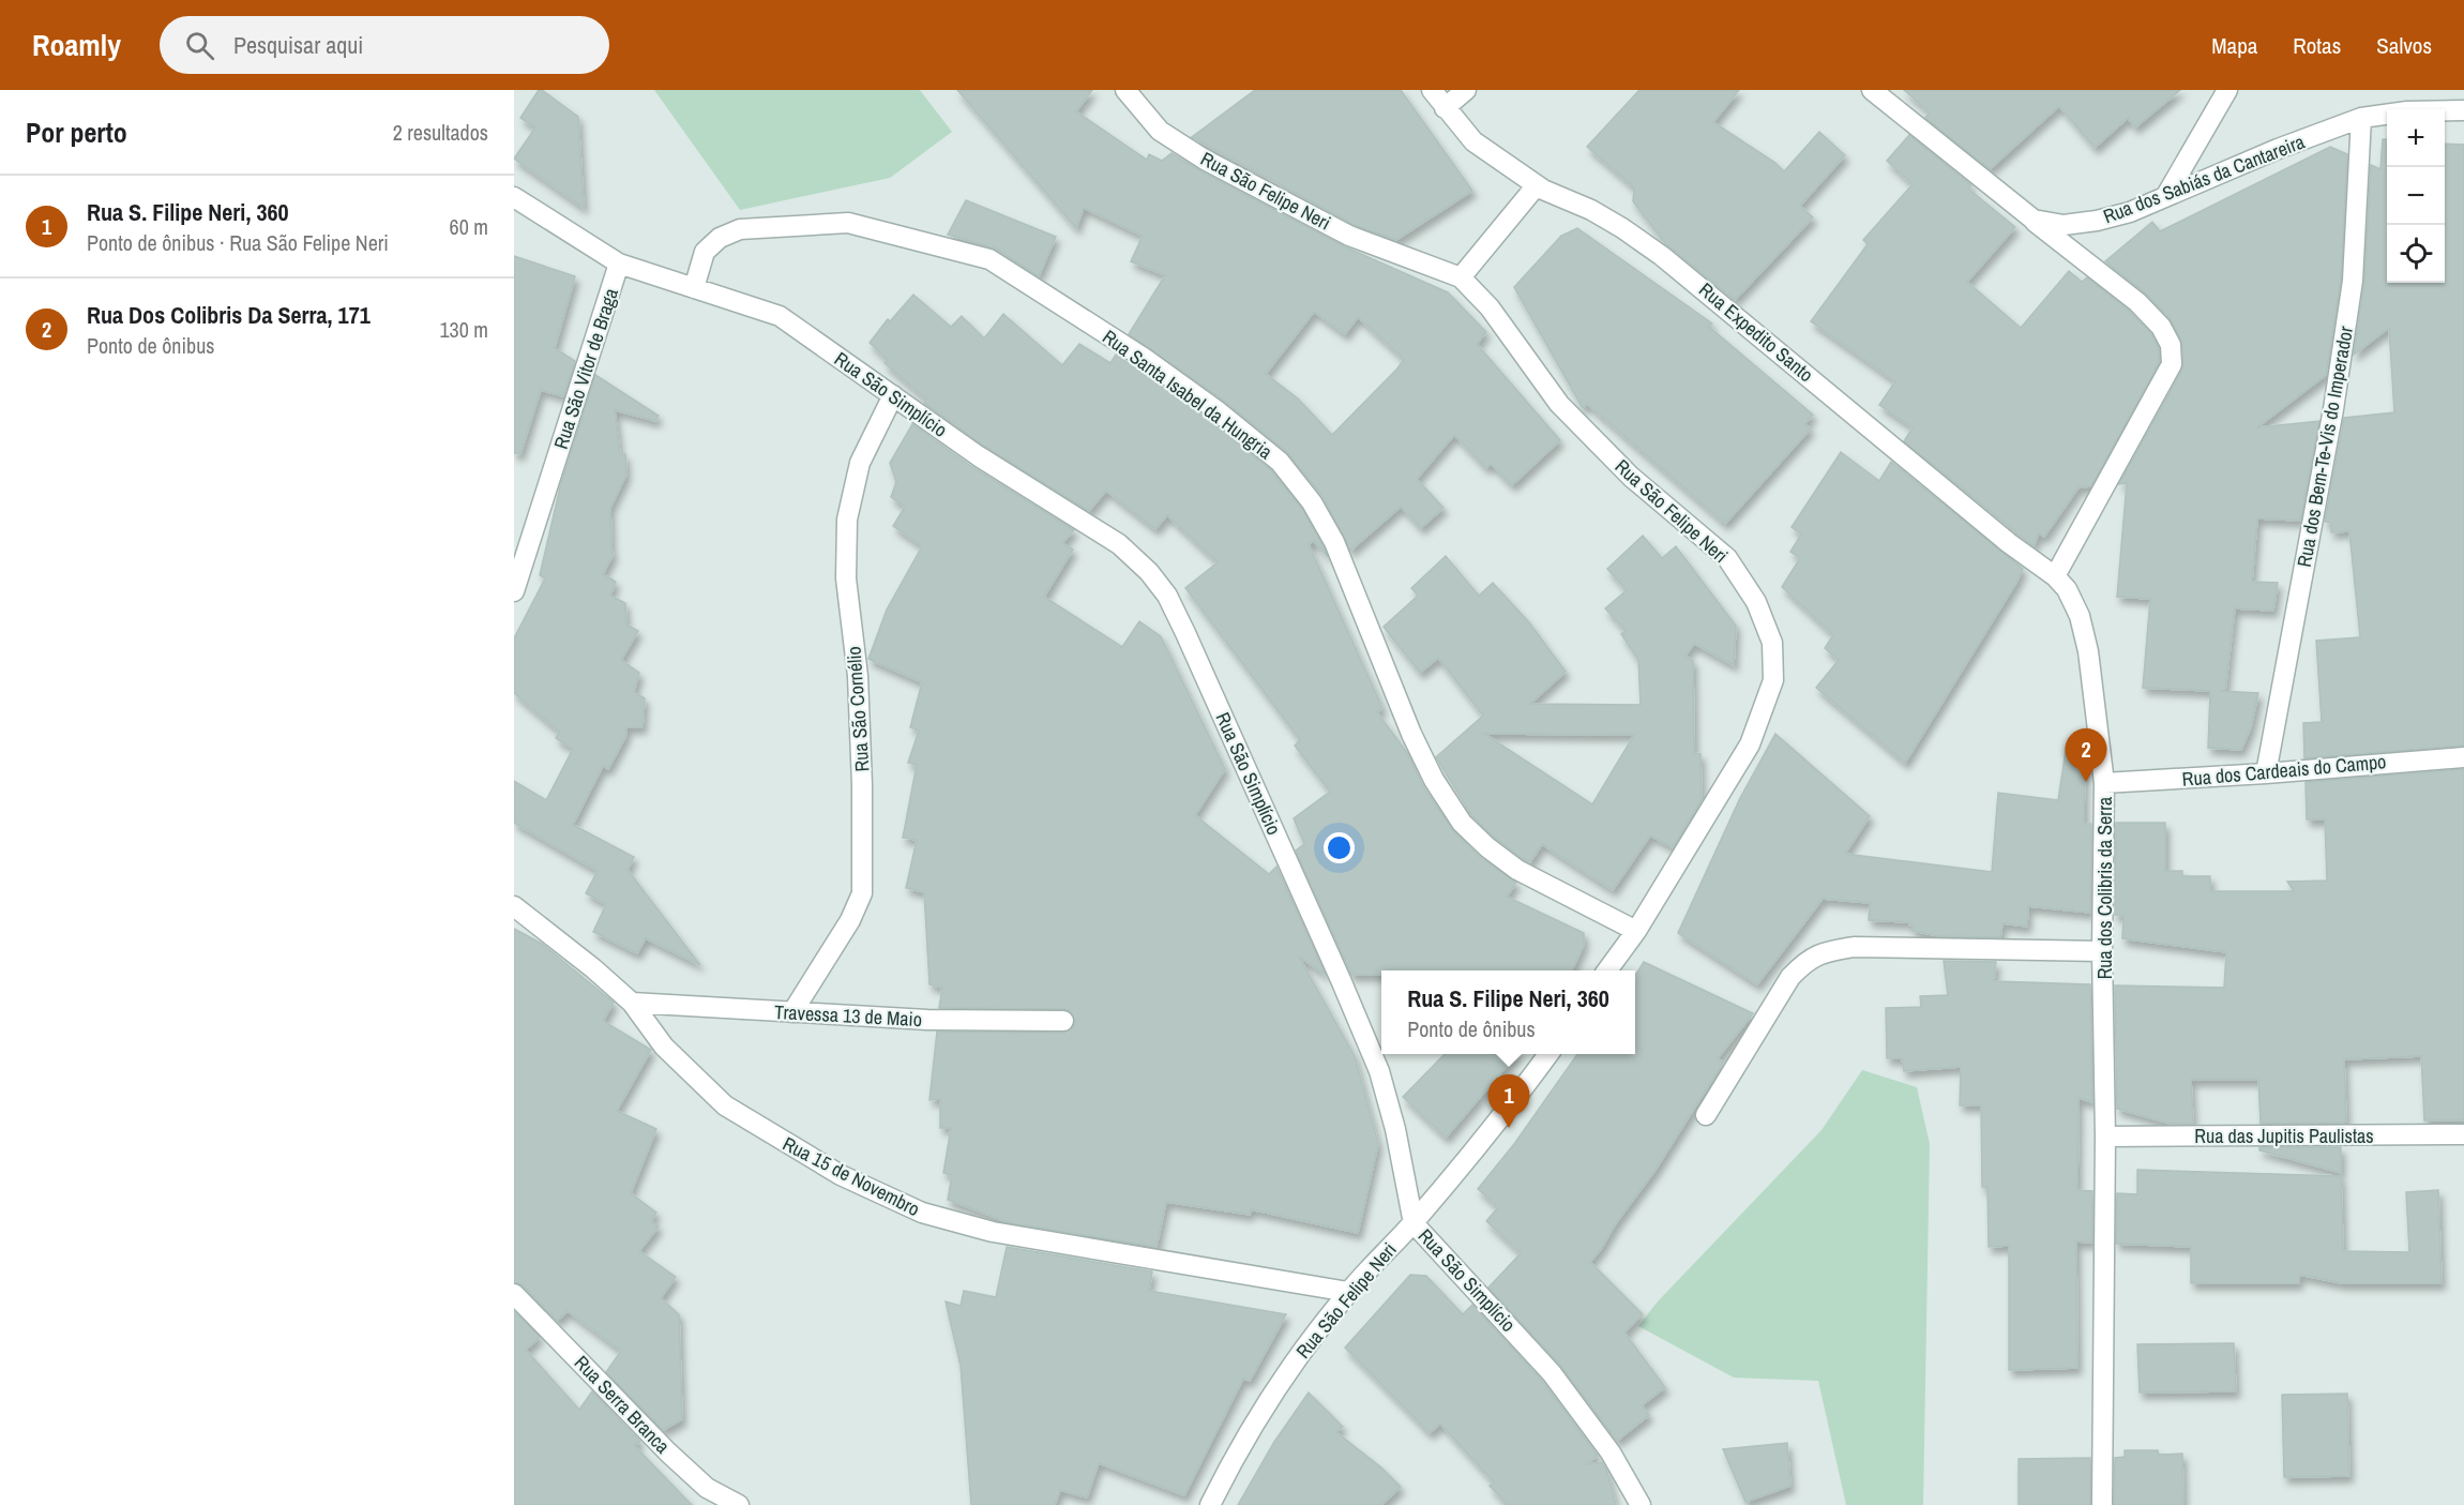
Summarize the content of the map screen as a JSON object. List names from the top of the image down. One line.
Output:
{"streets":{"street":["Rua dos Sabiás da Cantareira","Rua São Felipe Neri","Rua Expedito Santo","Rua São Vitor de Braga","Rua São Simplício","Rua Santa Isabel da Hungria","Rua dos Bem-Te-Vis do Imperador","Rua São Cornélio","Rua dos Cardeais do Campo","Rua dos Colibris da Serra","Travessa 13 de Maio","Rua das Jupitis Paulistas","Rua 15 de Novembro","Rua Serra Branca"]},"crossings":[["Rua dos Sabiás da Cantareira","Rua dos Bem-Te-Vis do Imperador"],["Rua São Felipe Neri","Rua São Simplício"],["Rua São Felipe Neri","Rua Santa Isabel da Hungria"],["Rua São Felipe Neri","Rua 15 de Novembro"],["Rua Expedito Santo","Rua dos Colibris da Serra"],["Rua São Vitor de Braga","Rua São Simplício"],["Rua São Simplício","Rua Santa Isabel da Hungria"],["Rua São Simplício","Rua São Cornélio"],["Rua dos Bem-Te-Vis do Imperador","Rua dos Cardeais do Campo"],["Rua São Cornélio","Travessa 13 de Maio"],["Rua dos Cardeais do Campo","Rua dos Colibris da Serra"],["Rua dos Colibris da Serra","Rua das Jupitis Paulistas"],["Travessa 13 de Maio","Rua 15 de Novembro"]],"page":{"header":"Roamly","search":"Pesquisar aqui","nav":["Mapa","Rotas","Salvos"],"heading":["Por perto","2 resultados"],"map_buttons":["+","−"],"list":[{"mark":"1","name":"Rua S. Filipe Neri, 360","note":"Ponto de ônibus · Rua São Felipe Neri","value":"60 m"},{"mark":"2","name":"Rua Dos Colibris Da Serra, 171","note":"Ponto de ônibus","value":"130 m"}],"pins":["2","1"],"popup":["Rua S. Filipe Neri, 360","Ponto de ônibus"]}}
